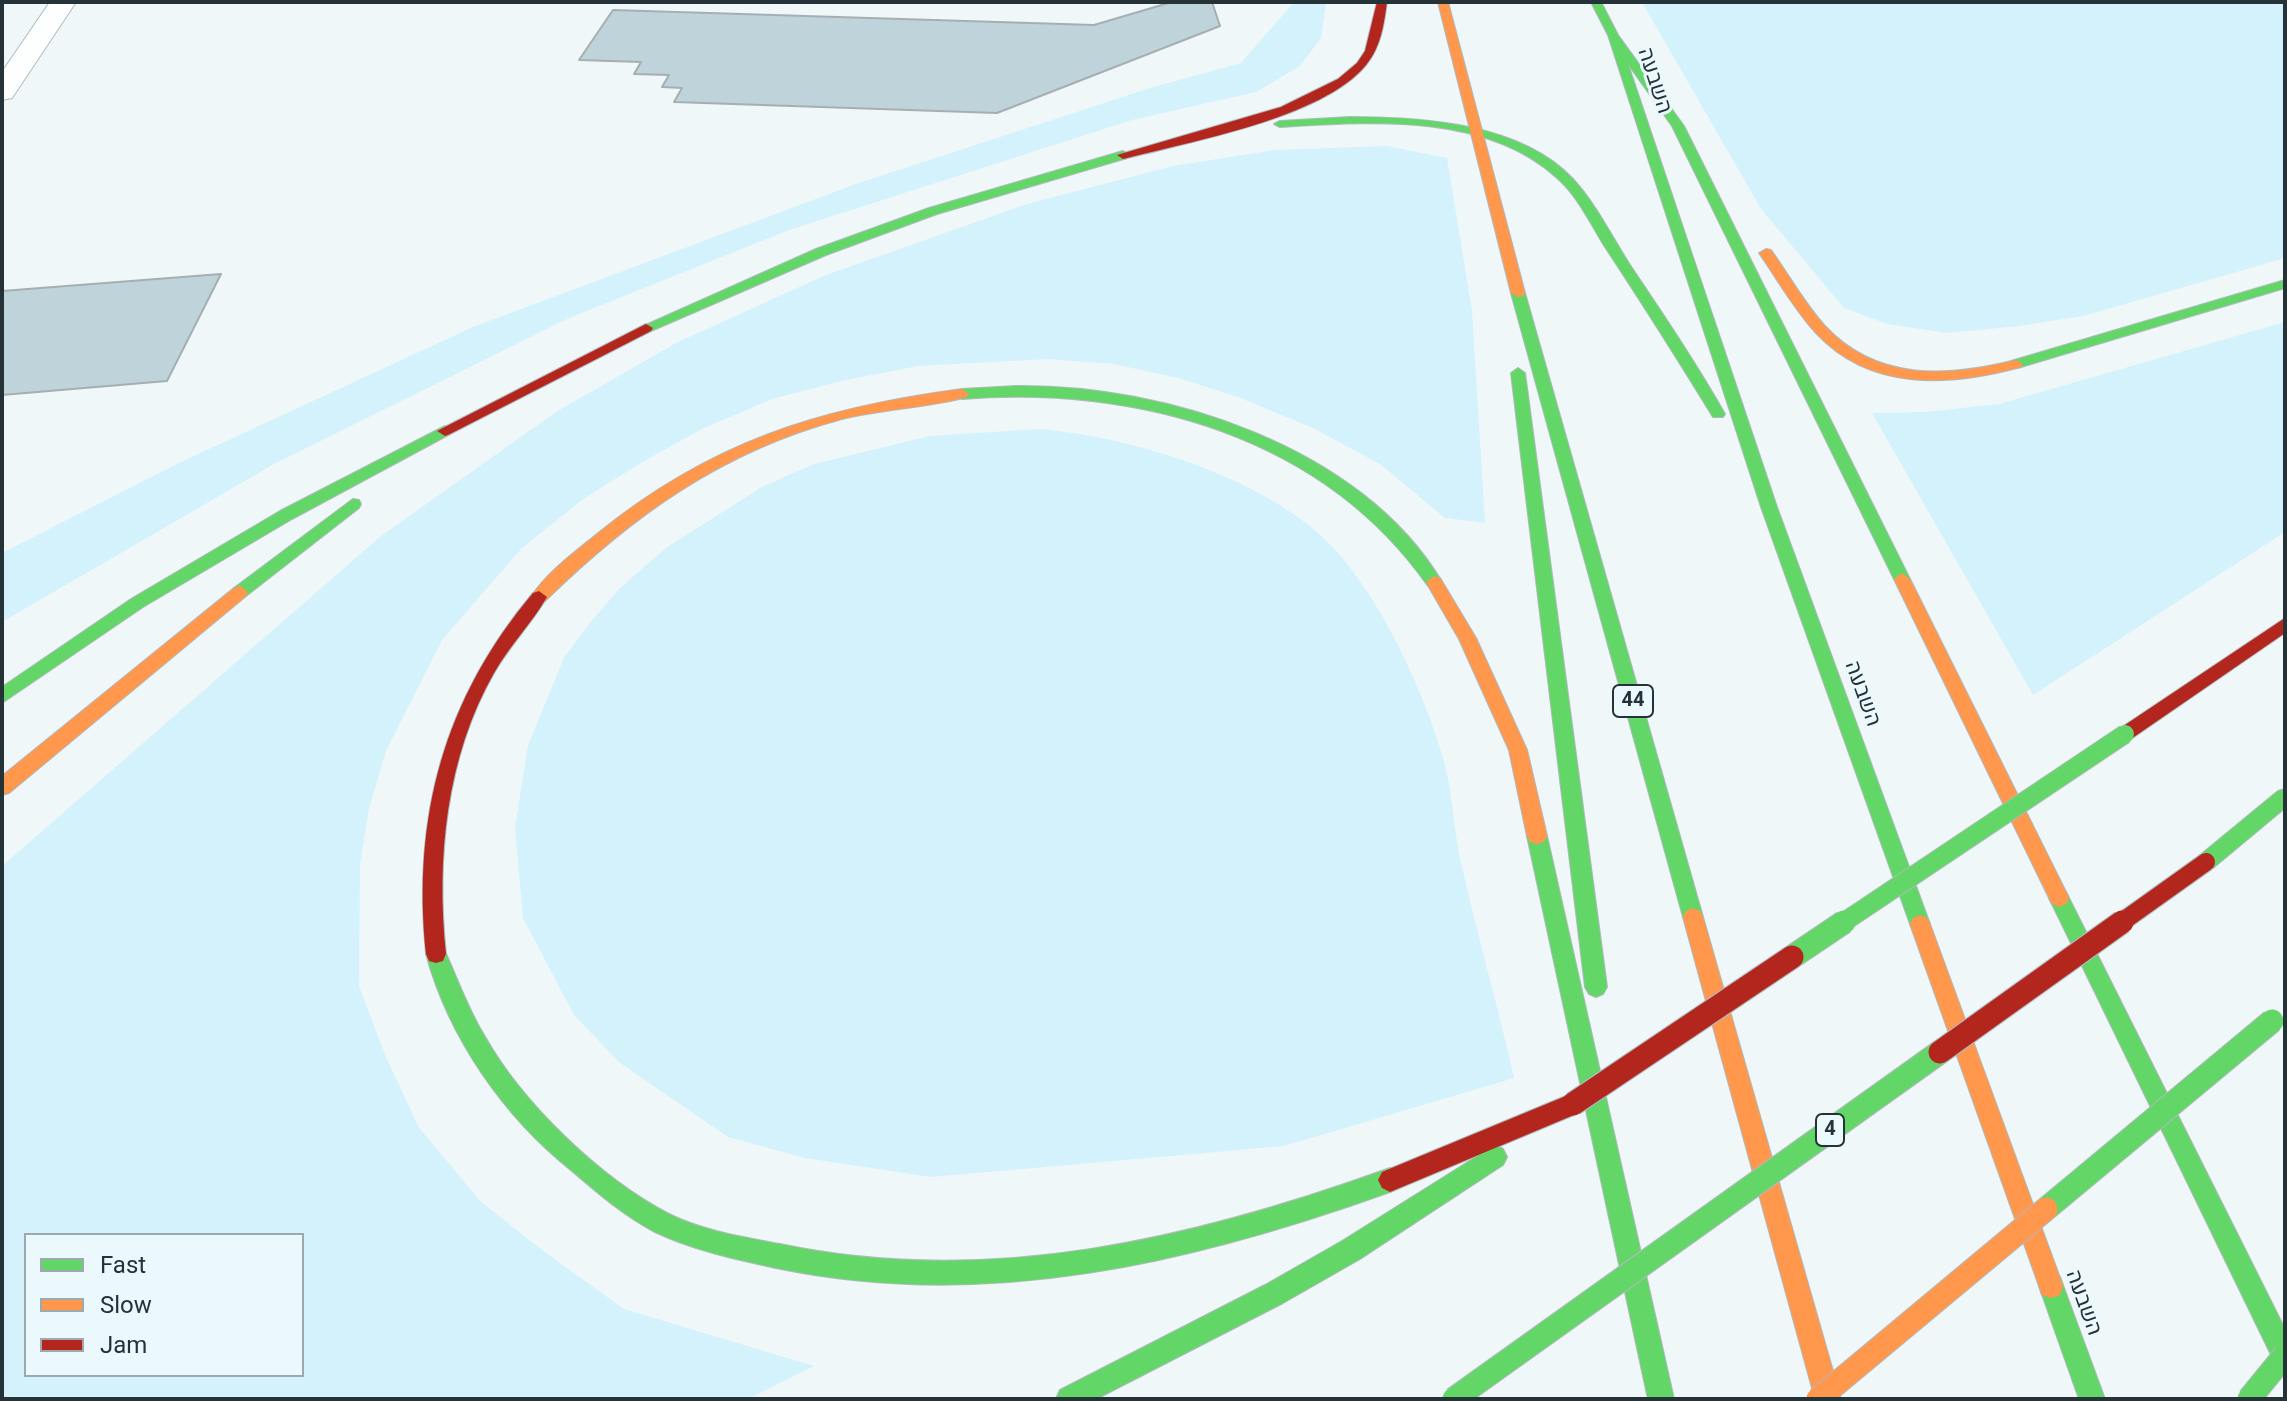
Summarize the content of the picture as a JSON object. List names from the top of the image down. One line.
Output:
{"streets":{"highway":["השבעה","44","4"]},"legend":["Fast","Slow","Jam"]}
